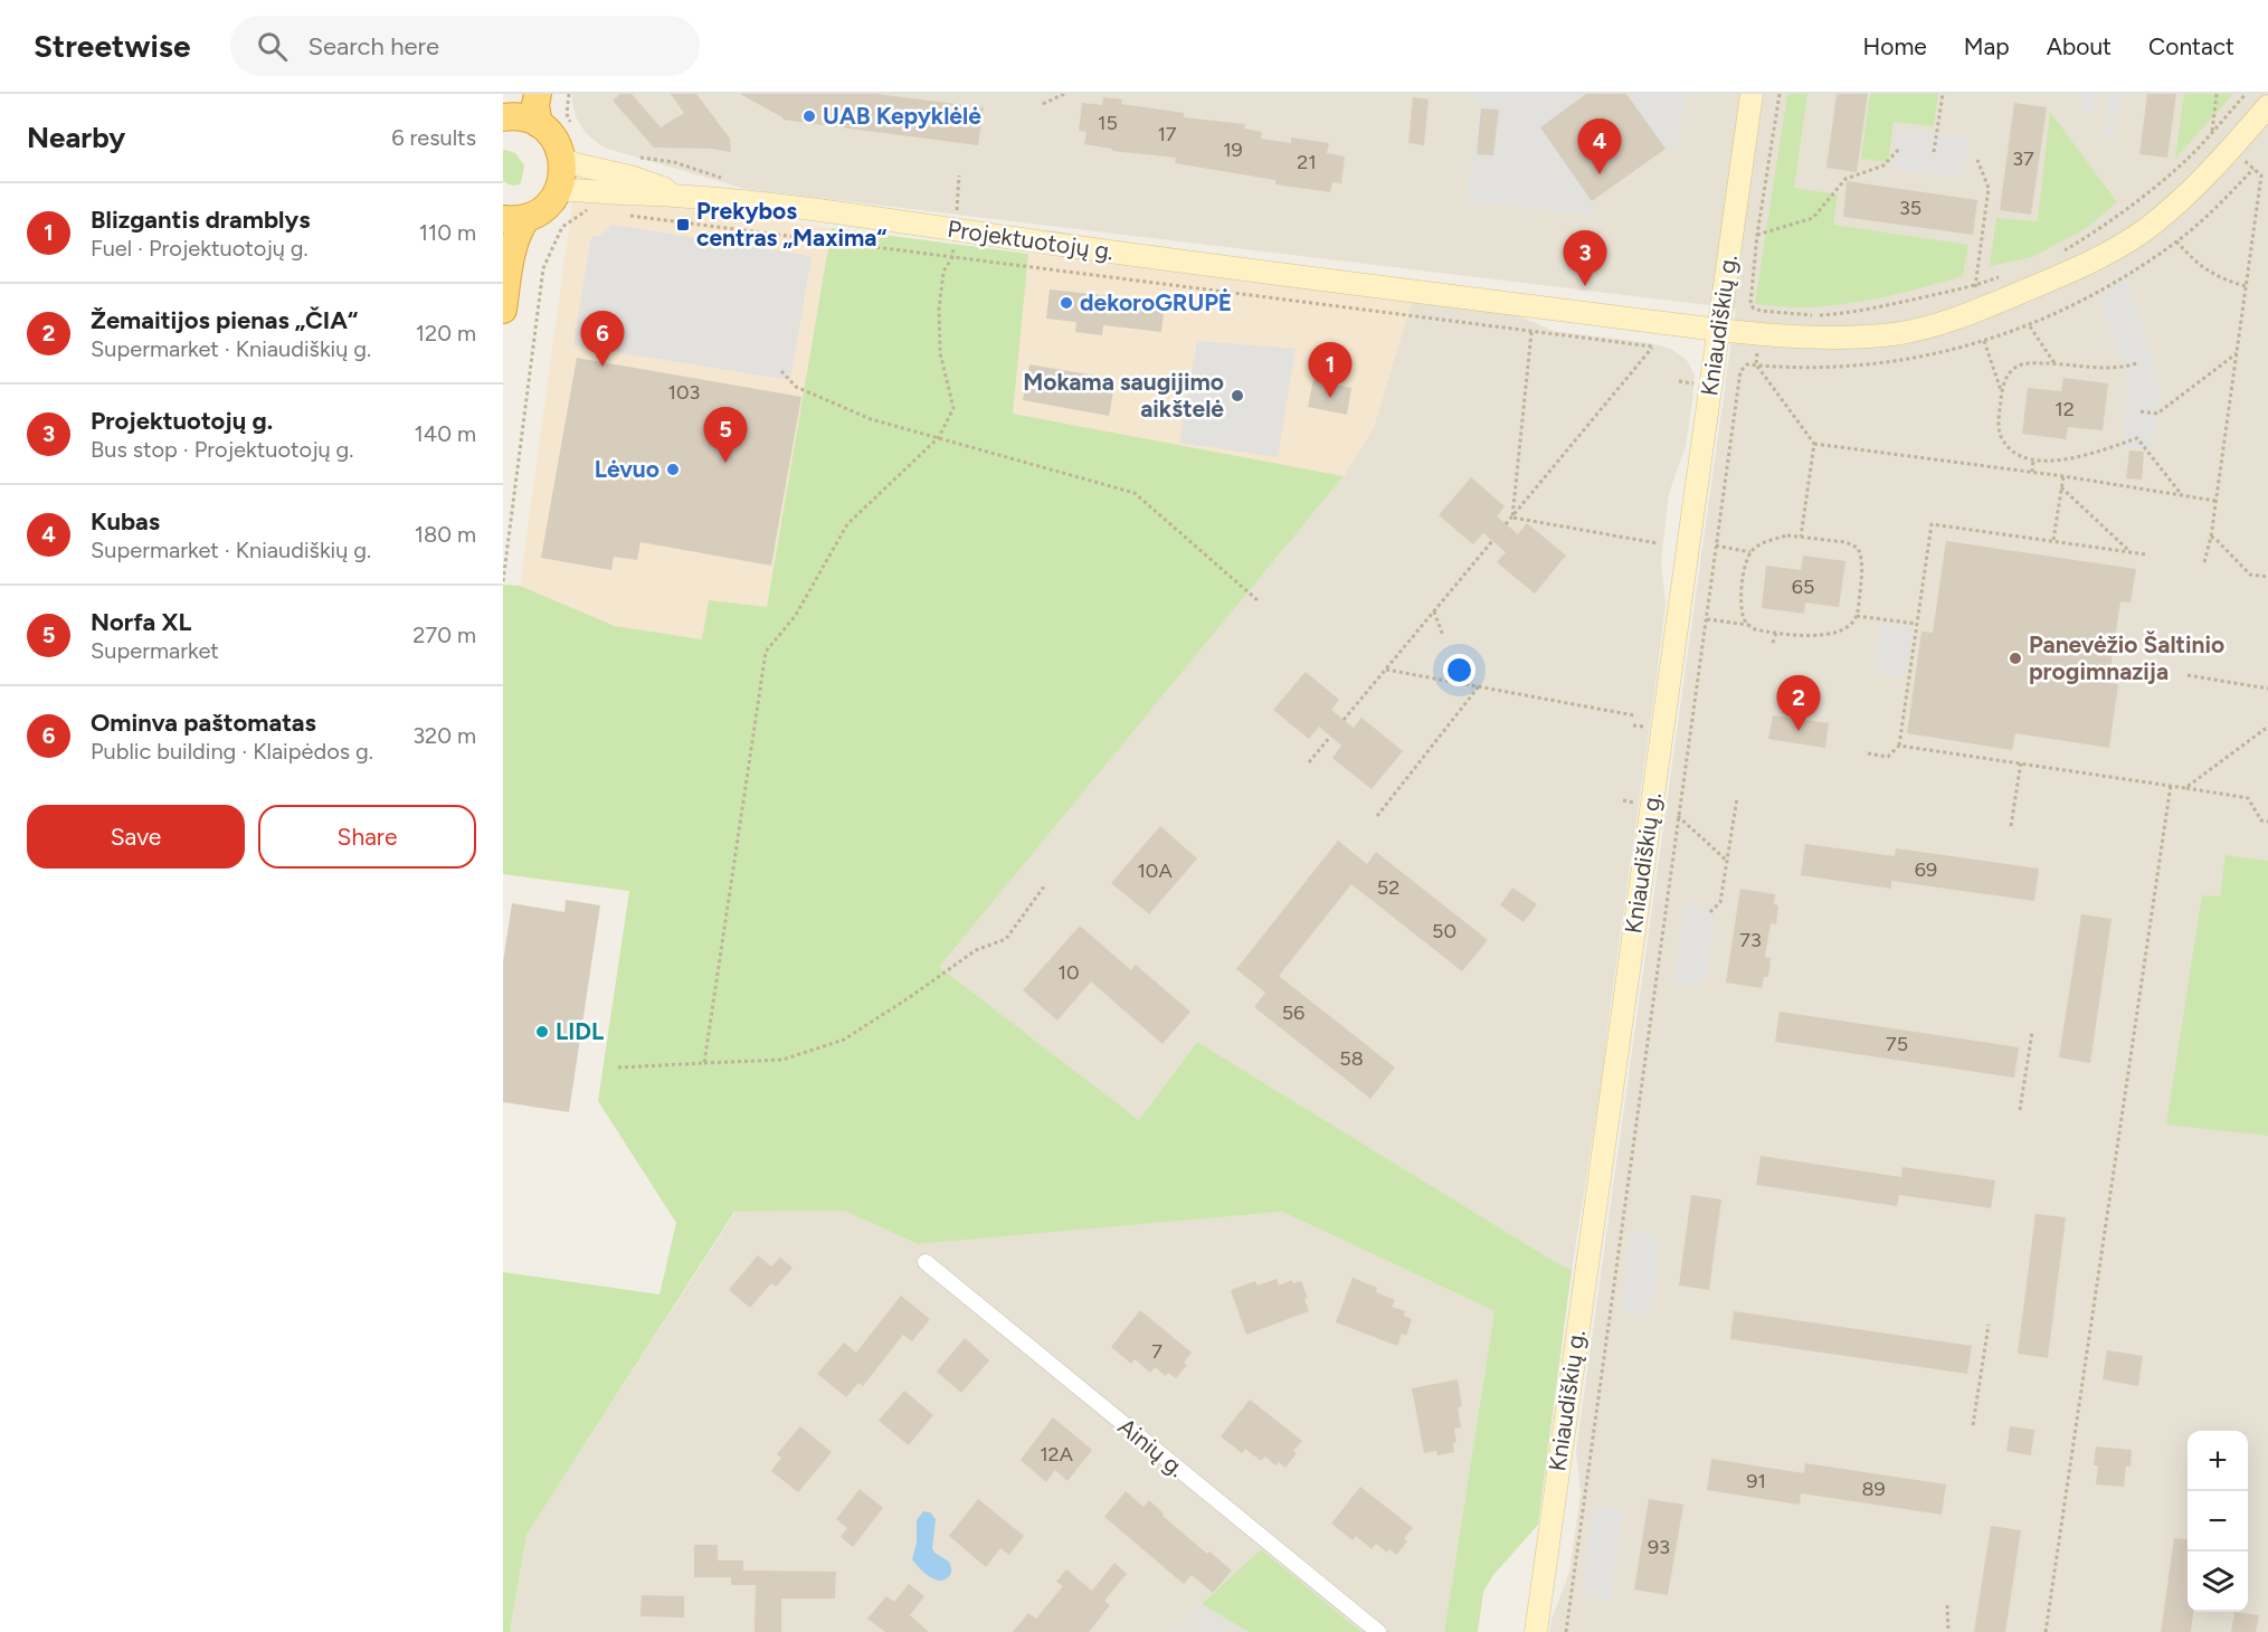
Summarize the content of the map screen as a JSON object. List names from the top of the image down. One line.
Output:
{"streets":{"main road":["Projektuotojų g.","Kniaudiškių g."],"street":["Ainių g."]},"crossings":[["Projektuotojų g.","Kniaudiškių g."]],"places":{"other":["UAB Kepyklėlė","dekoroGRUPĖ","Mokama saugijimo aikštelė","Lėvuo","Panevėžio Šaltinio progimnazija","LIDL"],"transit":["Prekybos centras „Maxima“"]},"house_numbers":["15","17","19","37","21","35","103","12","65","69","10A","52","50","73","10","56","75","58","7","12A","91","89","93"],"page":{"header":"Streetwise","search":"Search here","nav":["Home","Map","About","Contact"],"heading":["Nearby","6 results"],"pins":["4","3","6","1","5","2"],"list":[{"mark":"1","name":"Blizgantis dramblys","note":"Fuel · Projektuotojų g.","value":"110 m"},{"mark":"2","name":"Žemaitijos pienas „ČIA“","note":"Supermarket · Kniaudiškių g.","value":"120 m"},{"mark":"3","name":"Projektuotojų g.","note":"Bus stop · Projektuotojų g.","value":"140 m"},{"mark":"4","name":"Kubas","note":"Supermarket · Kniaudiškių g.","value":"180 m"},{"mark":"5","name":"Norfa XL","note":"Supermarket","value":"270 m"},{"mark":"6","name":"Ominva paštomatas","note":"Public building · Klaipėdos g.","value":"320 m"}],"buttons":["Save","Share"],"map_buttons":["+","−"]}}
